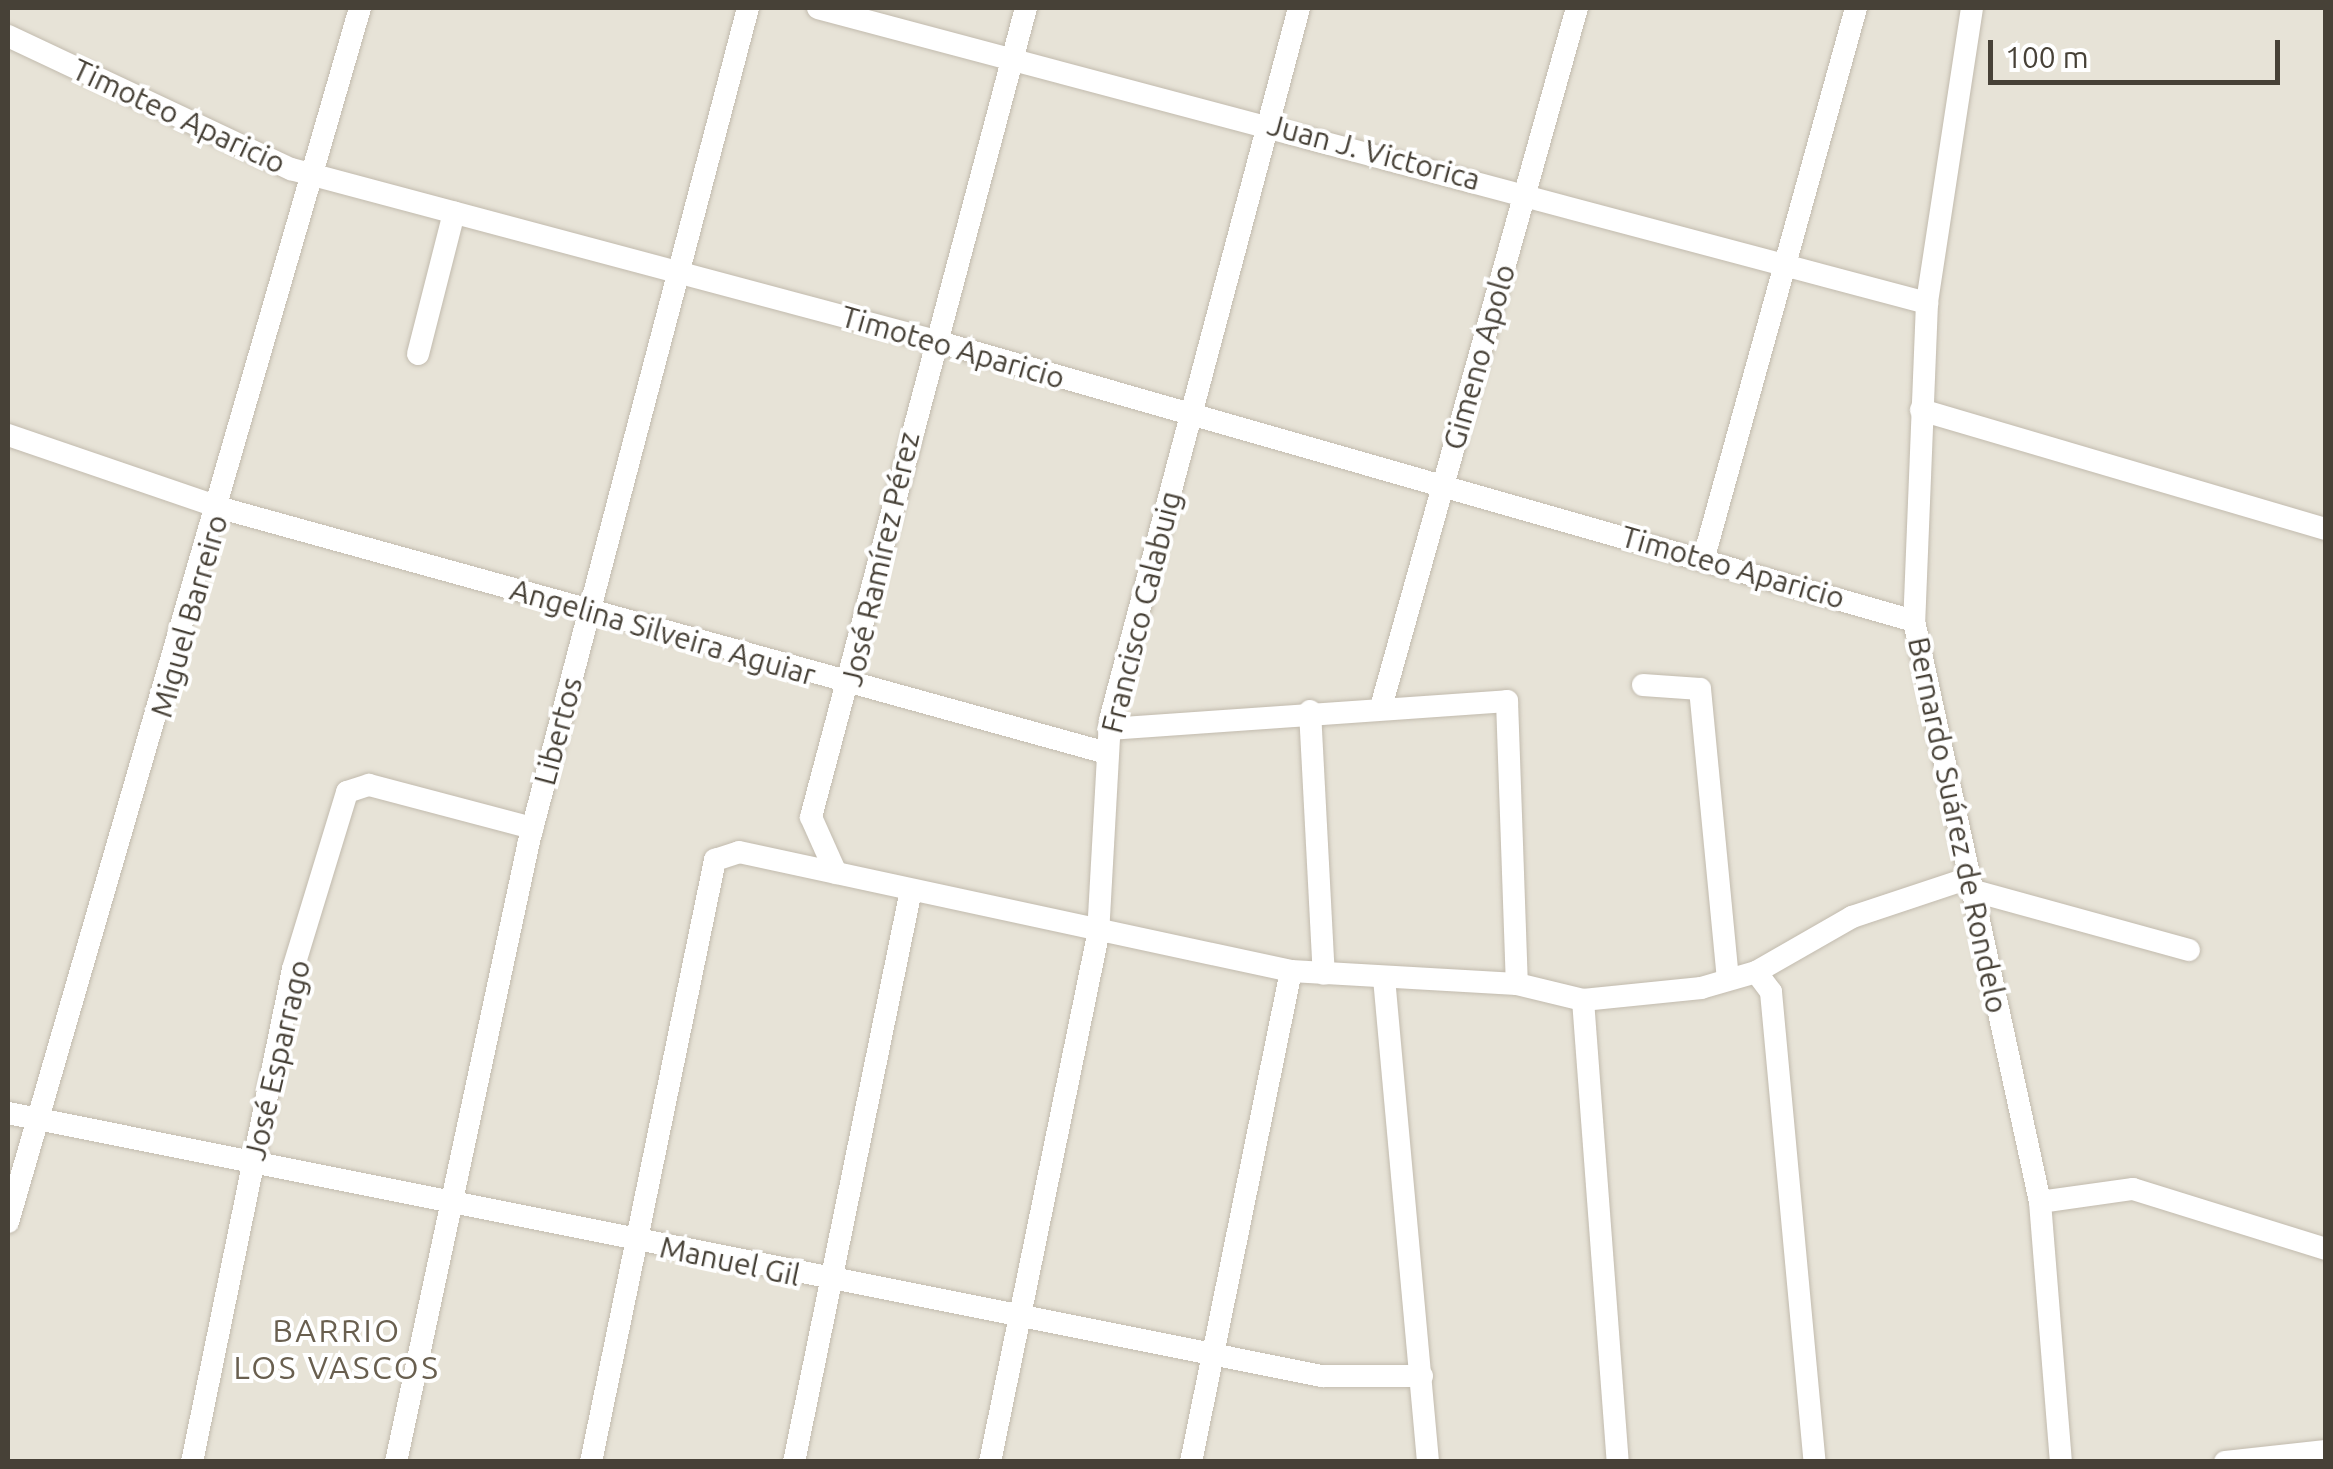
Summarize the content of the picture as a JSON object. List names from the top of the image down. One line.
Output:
{"streets":{"street":["Timoteo Aparicio","Juan J. Victorica","Gimeno Apolo","José Ramírez Pérez","Francisco Calabuig","Miguel Barreiro","Angelina Silveira Aguiar","Libertos","Bernardo Suárez de Rondelo","José Esparrago","Manuel Gil"]},"crossings":[["Timoteo Aparicio","Gimeno Apolo"],["Timoteo Aparicio","José Ramírez Pérez"],["Timoteo Aparicio","Francisco Calabuig"],["Timoteo Aparicio","Miguel Barreiro"],["Timoteo Aparicio","Libertos"],["Timoteo Aparicio","Bernardo Suárez de Rondelo"],["Juan J. Victorica","Gimeno Apolo"],["Juan J. Victorica","José Ramírez Pérez"],["Juan J. Victorica","Francisco Calabuig"],["Juan J. Victorica","Bernardo Suárez de Rondelo"],["José Ramírez Pérez","Angelina Silveira Aguiar"],["Francisco Calabuig","Angelina Silveira Aguiar"],["Francisco Calabuig","Manuel Gil"],["Miguel Barreiro","Angelina Silveira Aguiar"],["Miguel Barreiro","Manuel Gil"],["Angelina Silveira Aguiar","Libertos"],["Libertos","José Esparrago"],["Libertos","Manuel Gil"],["José Esparrago","Manuel Gil"]],"districts":["BARRIO LOS VASCOS"],"scale_bar":"100 m"}
